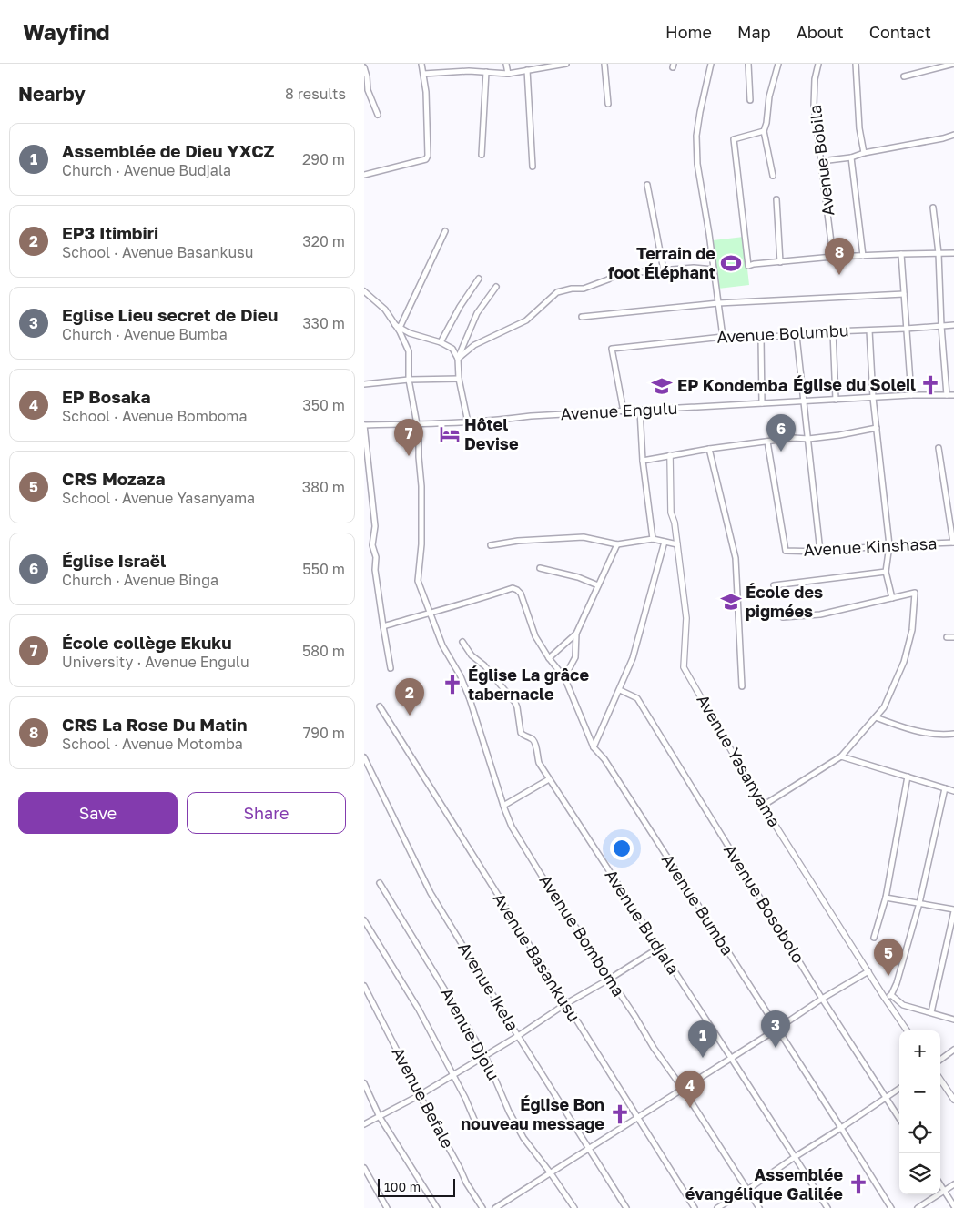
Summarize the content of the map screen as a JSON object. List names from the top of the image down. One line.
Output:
{"streets":{"street":["Avenue Bobila","Avenue Bolumbu","Avenue Engulu","Avenue Kinshasa","Avenue Yasanyama","Avenue Bosobolo","Avenue Bumba","Avenue Budjala","Avenue Bomboma","Avenue Basankusu","Avenue Ikela","Avenue Djolu","Avenue Befale"]},"crossings":[["Avenue Bolumbu","Avenue Engulu"],["Avenue Engulu","Avenue Bomboma"],["Avenue Bumba","Avenue Bomboma"]],"places":{"sports":["Terrain de foot Éléphant"],"church":["Église du Soleil","Église La grâce tabernacle","Église Bon nouveau message","Assemblée évangélique Galilée"],"school or university":["EP Kondemba","École des pigmées"],"hotel":["Hôtel Devise"]},"scale_bar":"100 m","page":{"header":"Wayfind","nav":["Home","Map","About","Contact"],"heading":["Nearby","8 results"],"list":[{"mark":"1","name":"Assemblée de Dieu YXCZ","note":"Church · Avenue Budjala","value":"290 m"},{"mark":"2","name":"EP3 Itimbiri","note":"School · Avenue Basankusu","value":"320 m"},{"mark":"3","name":"Eglise Lieu secret de Dieu","note":"Church · Avenue Bumba","value":"330 m"},{"mark":"4","name":"EP Bosaka","note":"School · Avenue Bomboma","value":"350 m"},{"mark":"5","name":"CRS Mozaza","note":"School · Avenue Yasanyama","value":"380 m"},{"mark":"6","name":"Église Israël","note":"Church · Avenue Binga","value":"550 m"},{"mark":"7","name":"École collège Ekuku","note":"University · Avenue Engulu","value":"580 m"},{"mark":"8","name":"CRS La Rose Du Matin","note":"School · Avenue Motomba","value":"790 m"}],"pins":["8","6","7","2","5","3","1","4"],"buttons":["Save","Share"],"map_buttons":["+","−"],"scale":"100 m"}}
